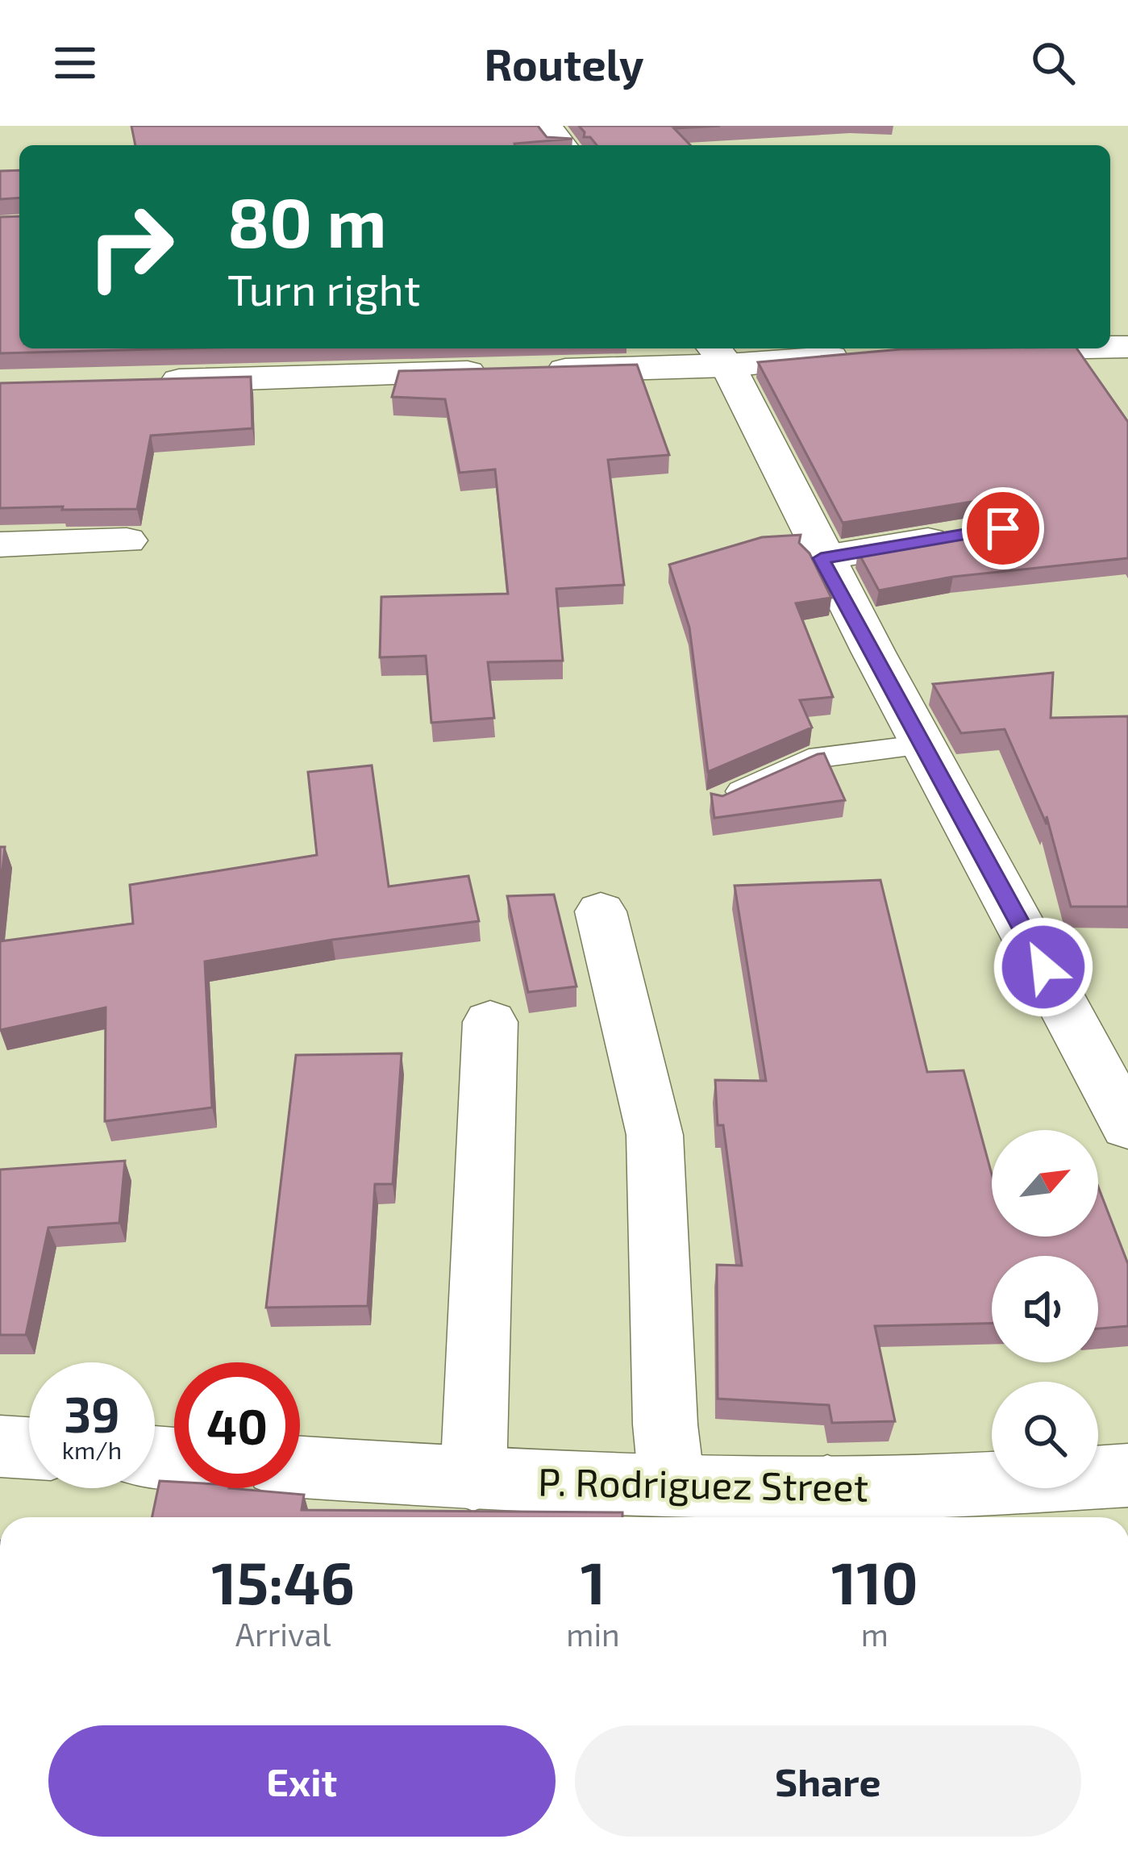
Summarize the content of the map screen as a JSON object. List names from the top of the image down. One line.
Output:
{"streets":{"street":["P. Rodriguez Street"]},"north":"top right","page":{"header":"Routely","turn":["80 m","Turn right"],"speed":"39 km/h","limit":"40","eta":["15:46","Arrival","1","min","110","m"],"buttons":["Exit","Share"]}}
